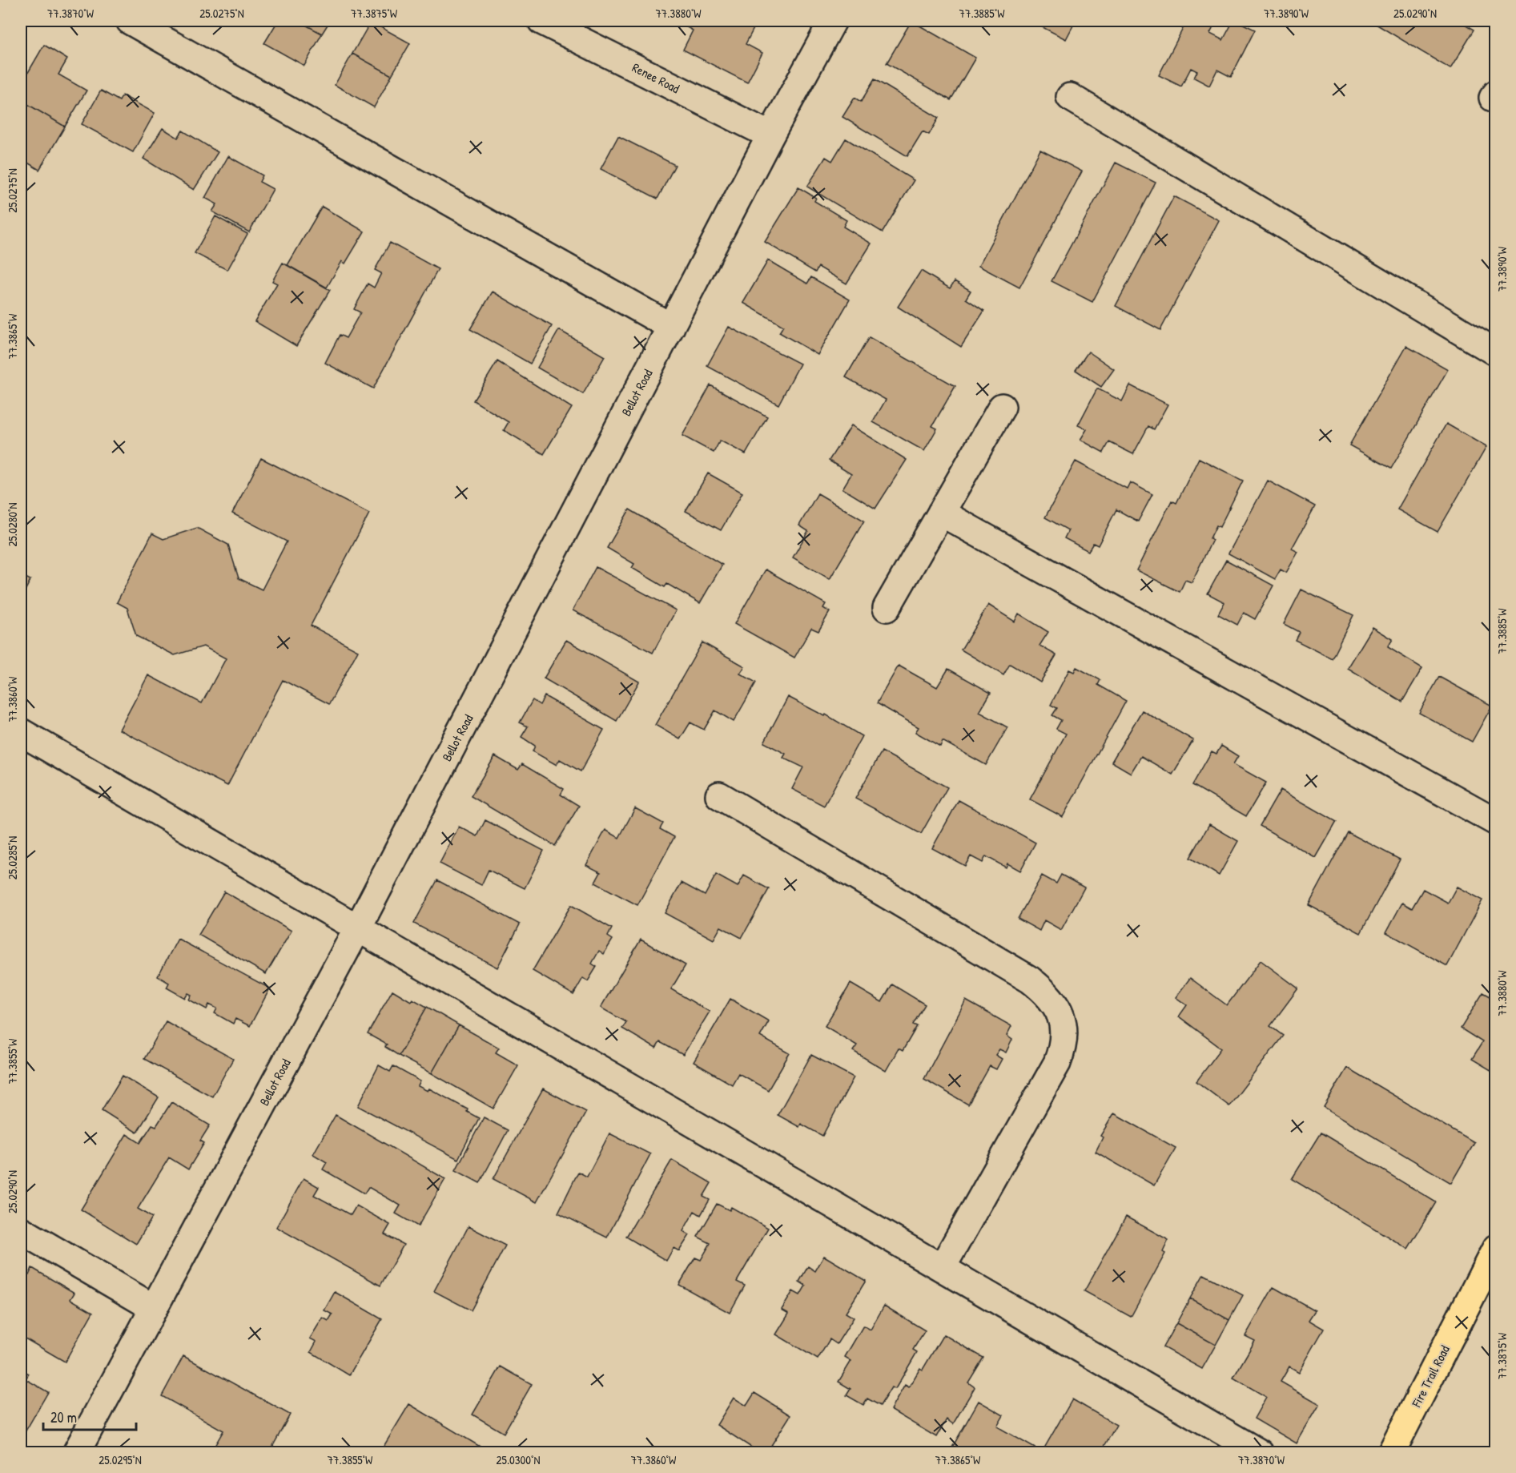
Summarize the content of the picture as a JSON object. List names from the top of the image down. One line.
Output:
{"streets":{"main road":["Fire Trail Road"],"street":["Renee Road","Bellot Road"]},"crossings":[["Renee Road","Bellot Road"]],"scale_bar":"20 m","coordinates":["77.3870°W","25.0275°N","77.3875°W","77.3880°W","77.3885°W","77.3890°W","25.0290°N","77.3865°W","25.0280°N","77.3860°W","25.0285°N","77.3855°W","25.0295°N","25.0300°N"]}
